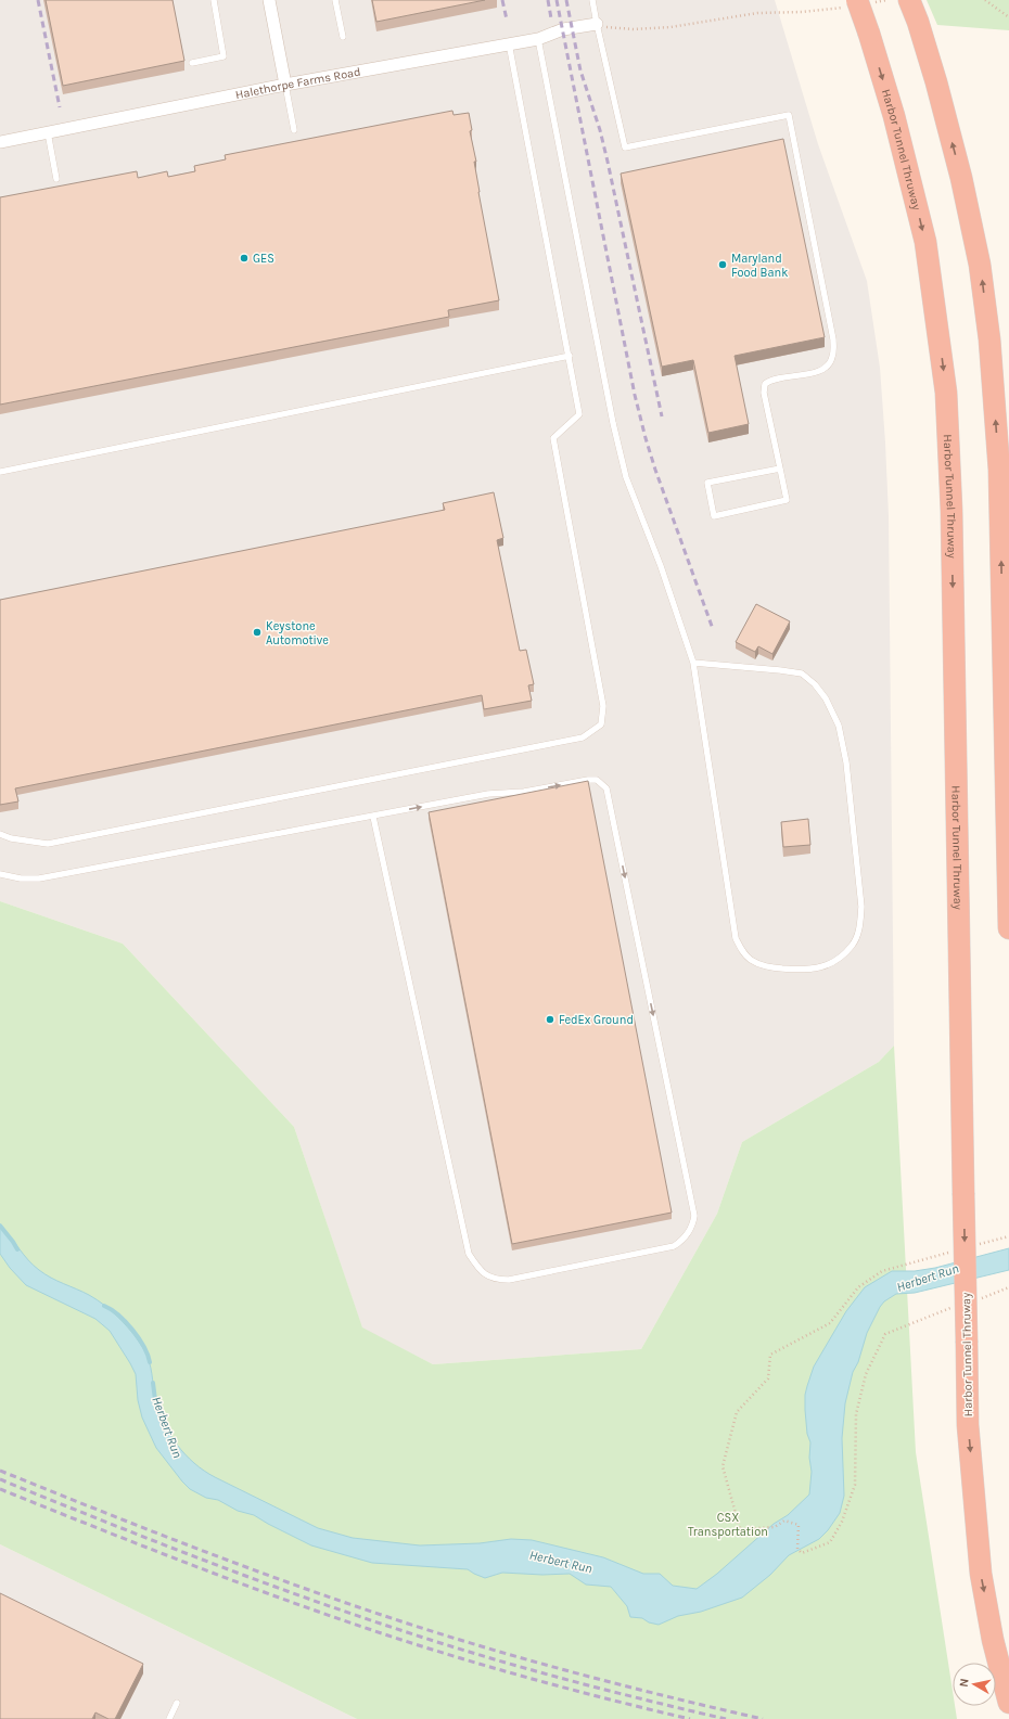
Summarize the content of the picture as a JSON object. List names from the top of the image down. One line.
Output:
{"streets":{"highway":["Harbor Tunnel Thruway"],"street":["Halethorpe Farms Road"]},"water":["Herbert Run"],"parks":["CSX Transportation"],"places":["GES","Maryland Food Bank","Keystone Automotive","FedEx Ground"],"north":"left"}
